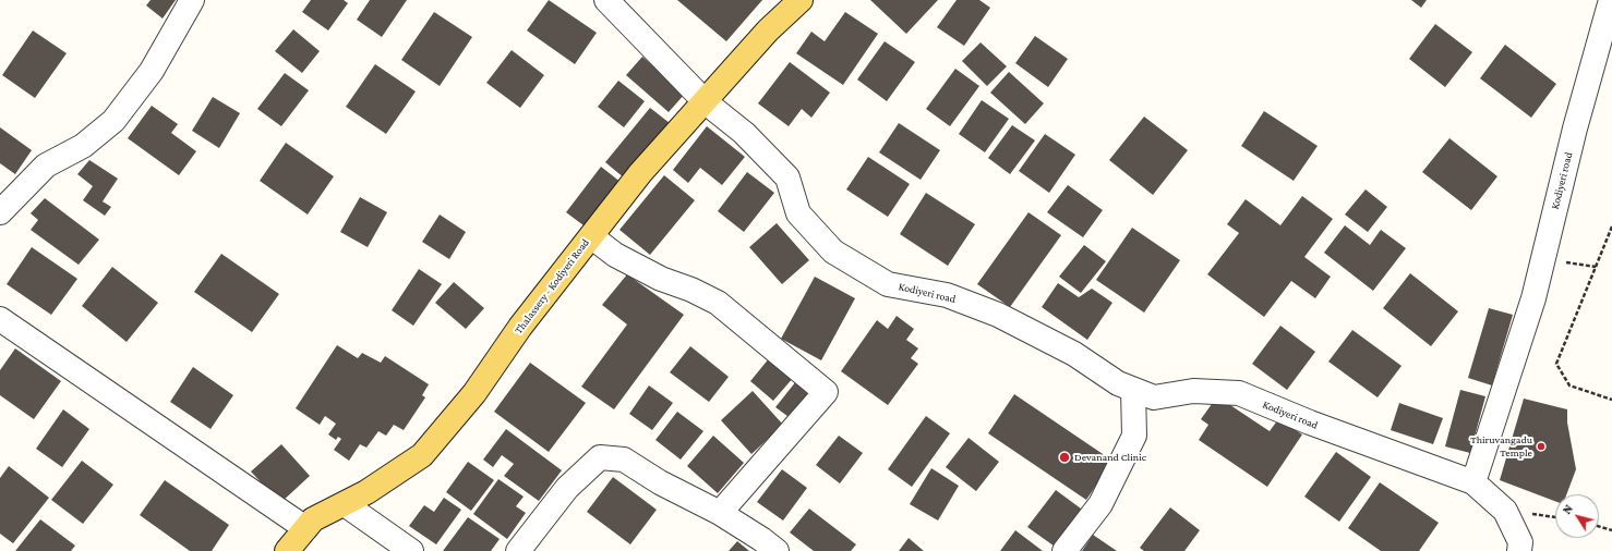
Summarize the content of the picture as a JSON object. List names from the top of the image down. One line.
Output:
{"streets":{"main road":["Thalassery - Kodiyeri Road"],"street":["Kodiyeri road"]},"crossings":[["Kodiyeri road","Thalassery - Kodiyeri Road"]],"places":["Thiruvangadu Temple","Devanand Clinic"],"north":"top left"}
